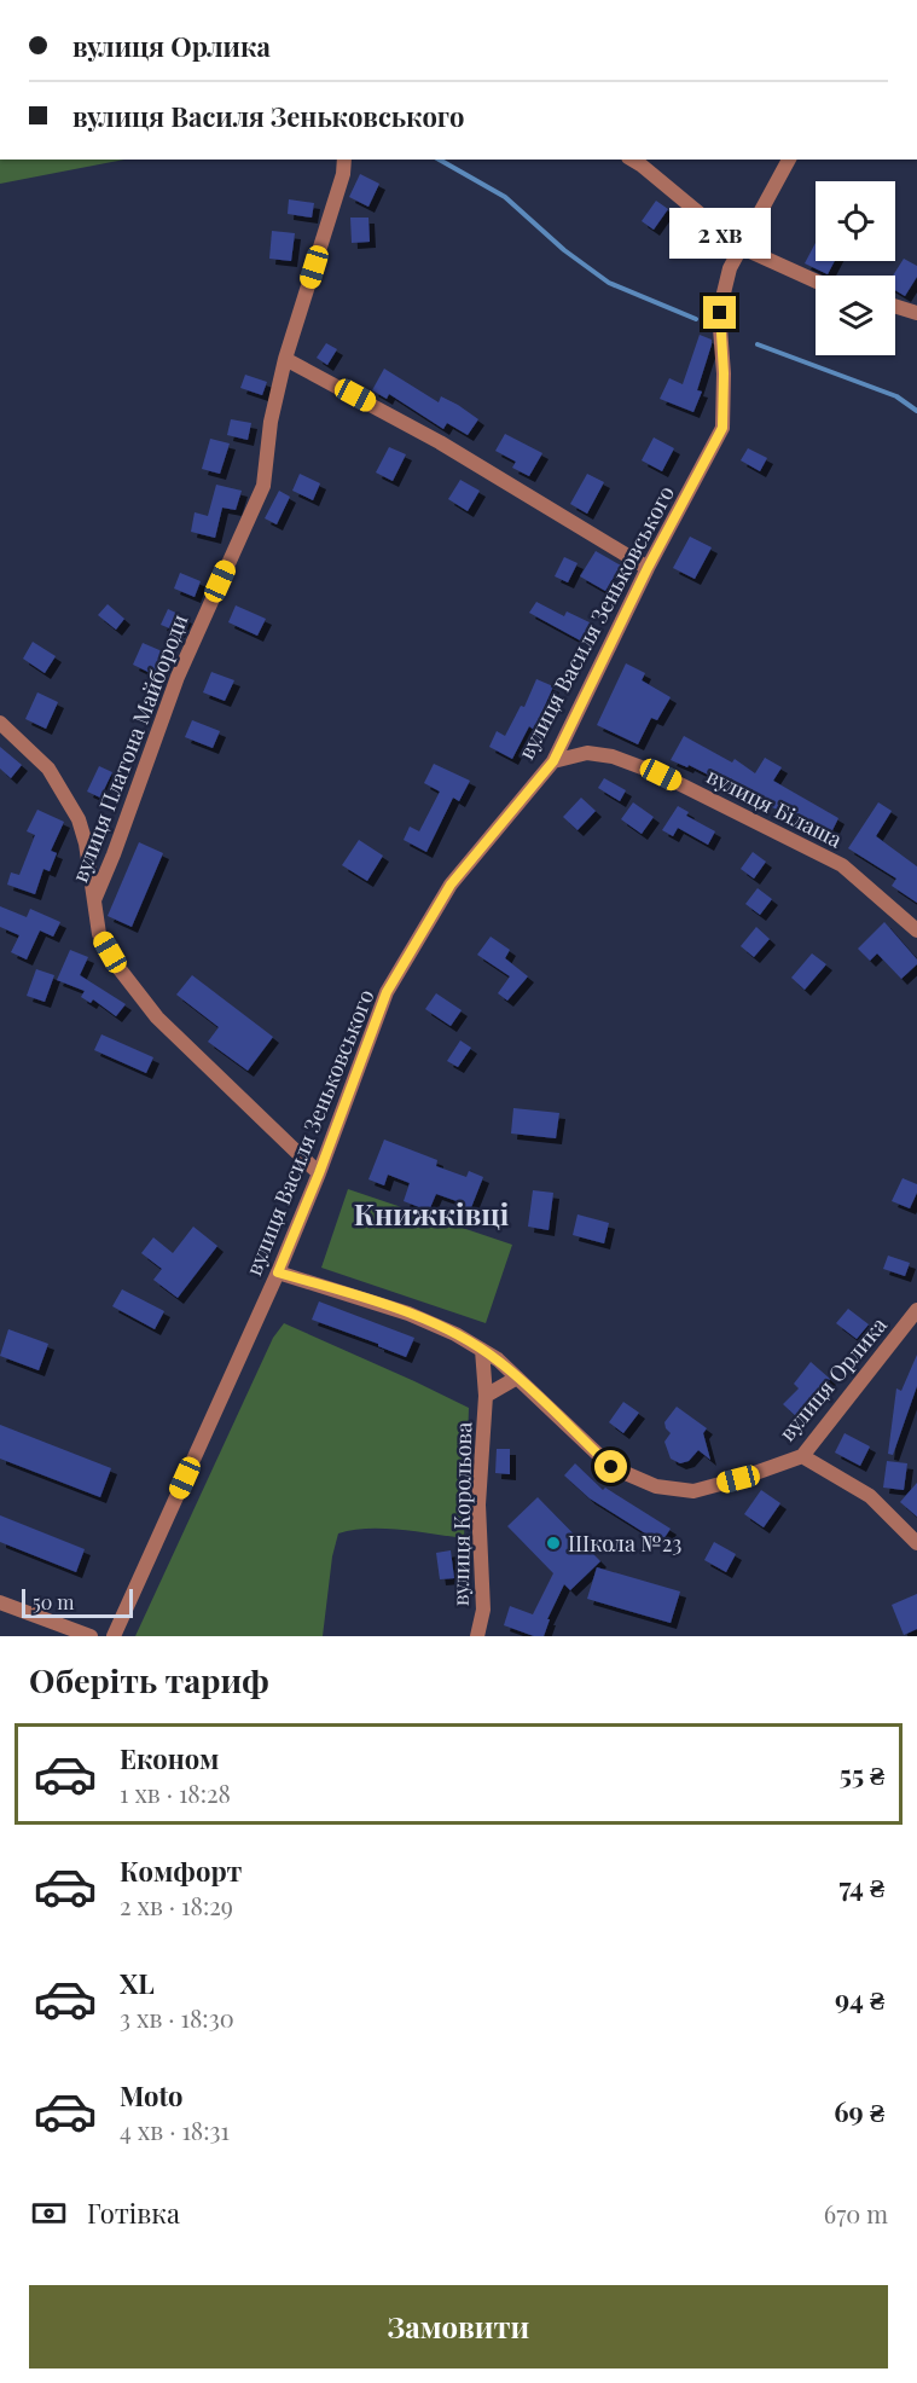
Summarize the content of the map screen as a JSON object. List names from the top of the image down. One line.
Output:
{"streets":{"street":["вулиця Василя Зеньковського","вулиця Платона Майбороди","вулиця Білаша","вулиця Орлика","вулиця Корольова"]},"crossings":[["вулиця Василя Зеньковського","вулиця Білаша"],["вулиця Василя Зеньковського","вулиця Орлика"],["вулиця Орлика","вулиця Корольова"]],"districts":["Книжківці"],"places":["Школа №23"],"scale_bar":"50 m","page":{"banner":["вулиця Орлика","вулиця Василя Зеньковського"],"bubble":"2 хв","scale":"50 m","heading":"Оберіть тариф","list":[{"name":"Економ","note":"1 хв · 18:28","value":"55 ₴"},{"name":"Комфорт","note":"2 хв · 18:29","value":"74 ₴"},{"name":"XL","note":"3 хв · 18:30","value":"94 ₴"},{"name":"Moto","note":"4 хв · 18:31","value":"69 ₴"}],"pay":["Готівка","670 m"],"buttons":"Замовити"}}
